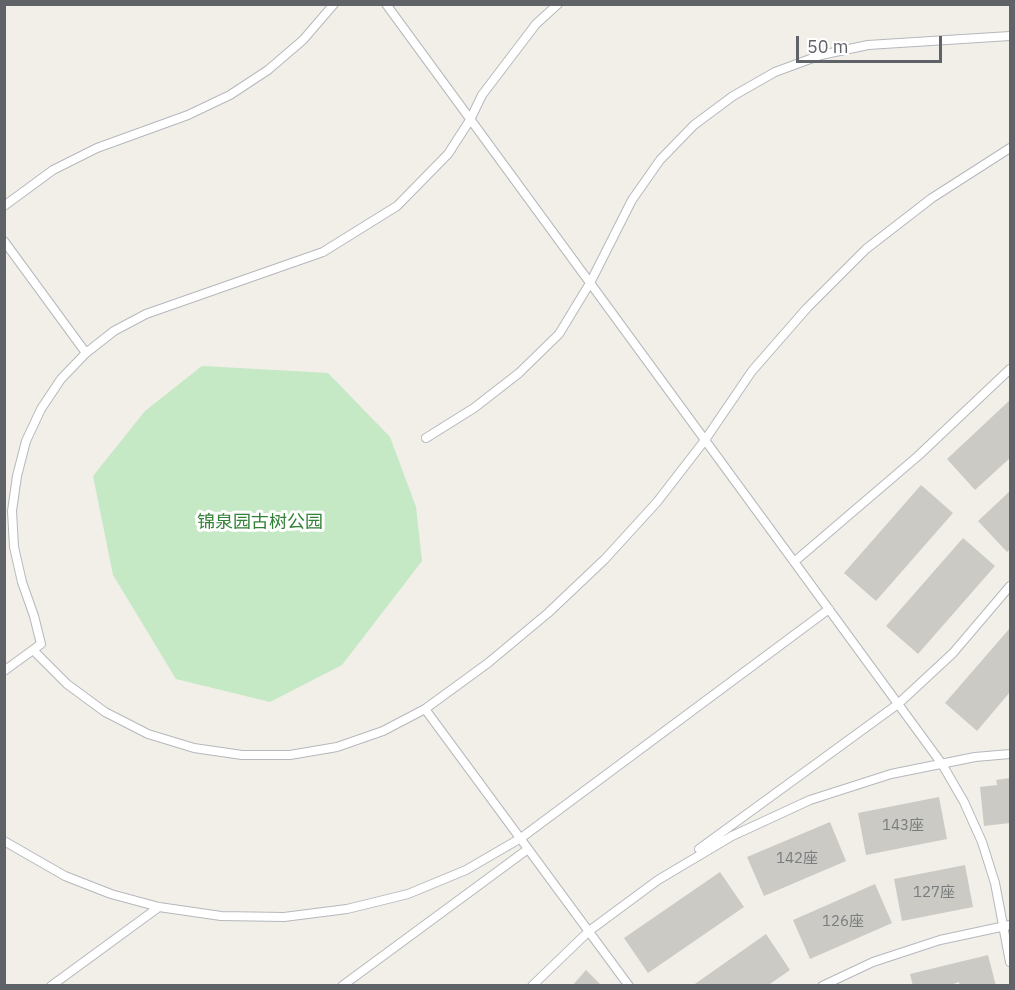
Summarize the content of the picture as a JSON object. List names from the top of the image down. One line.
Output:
{"parks":["锦泉园古树公园"],"house_numbers":["143座","142座","127座","126座"],"scale_bar":"50 m"}
